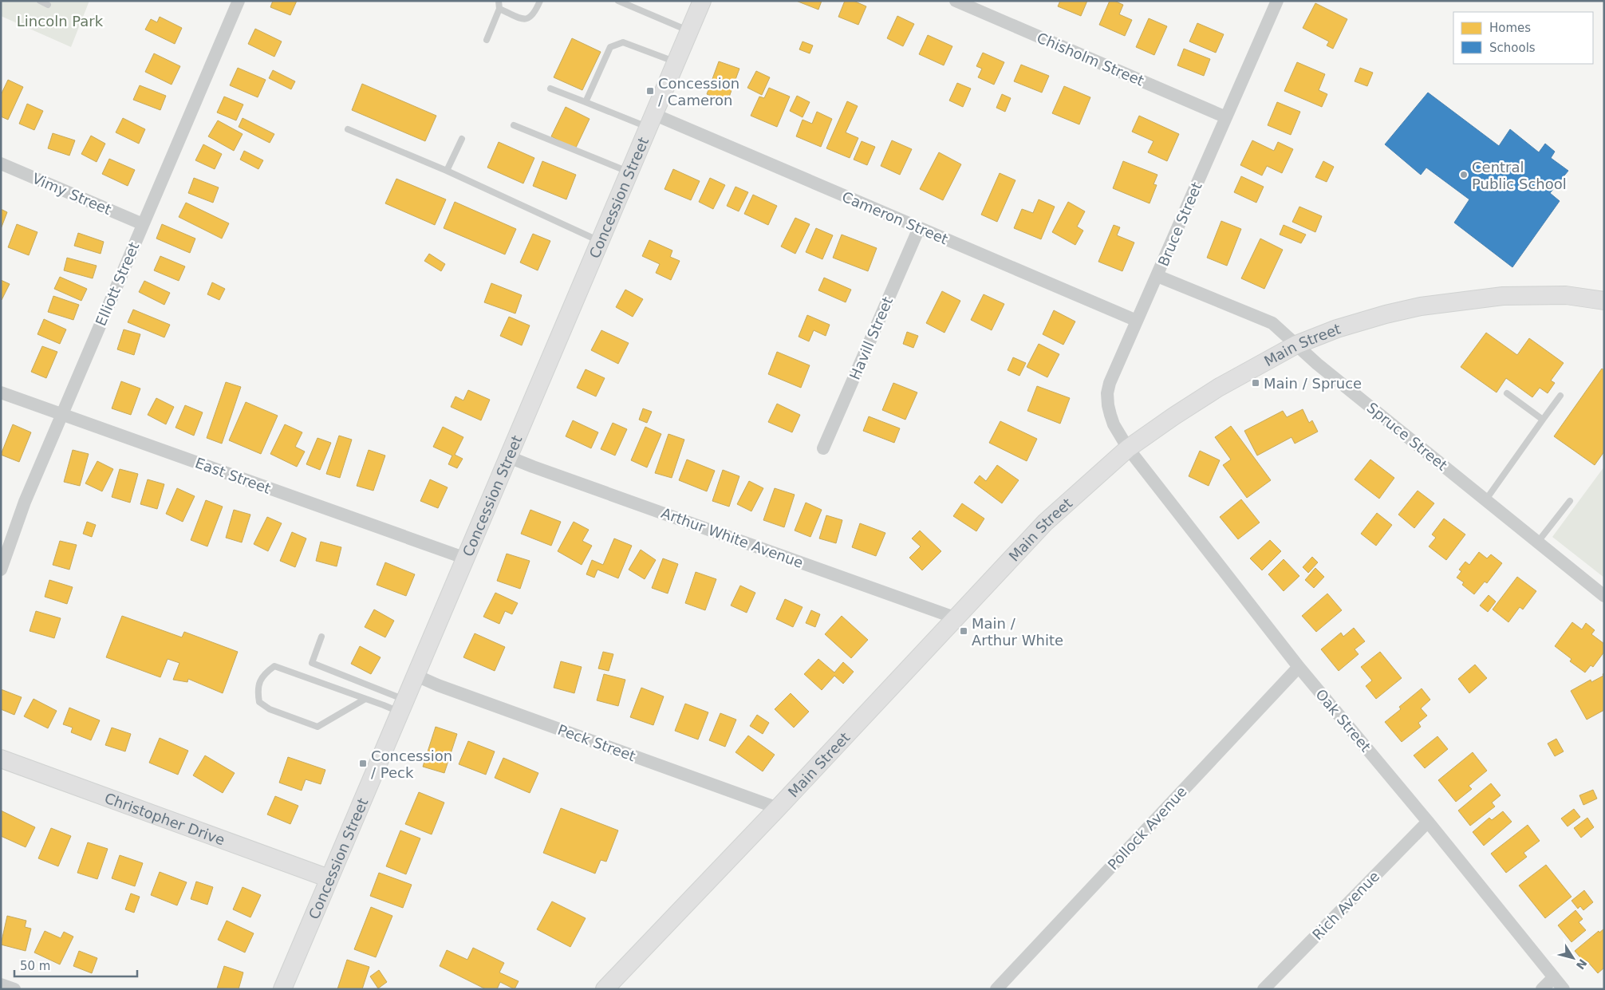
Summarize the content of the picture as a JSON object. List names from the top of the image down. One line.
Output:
{"streets":{"main road":["Concession Street","Main Street","Christopher Drive"],"street":["Chisholm Street","Vimy Street","Cameron Street","Bruce Street","Elliott Street","Havill Street","Spruce Street","East Street","Arthur White Avenue","Oak Street","Peck Street","Pollock Avenue","Rich Avenue"]},"crossings":[["Chisholm Street","Bruce Street"],["Vimy Street","Elliott Street"],["Concession Street","Cameron Street"],["Concession Street","East Street"],["Concession Street","Arthur White Avenue"],["Concession Street","Peck Street"],["Concession Street","Christopher Drive"],["Cameron Street","Bruce Street"],["Cameron Street","Havill Street"],["Bruce Street","Main Street"],["Bruce Street","Spruce Street"],["Bruce Street","Oak Street"],["Elliott Street","East Street"],["Main Street","Spruce Street"],["Main Street","Arthur White Avenue"],["Main Street","Oak Street"],["Main Street","Peck Street"],["Oak Street","Pollock Avenue"],["Oak Street","Rich Avenue"]],"parks":["Lincoln Park"],"places":{"transit":["Concession / Cameron","Main / Spruce","Main / Arthur White","Concession / Peck"],"other":["Central Public School"]},"legend":["Homes","Schools"],"scale_bar":"50 m","north":"bottom right"}
